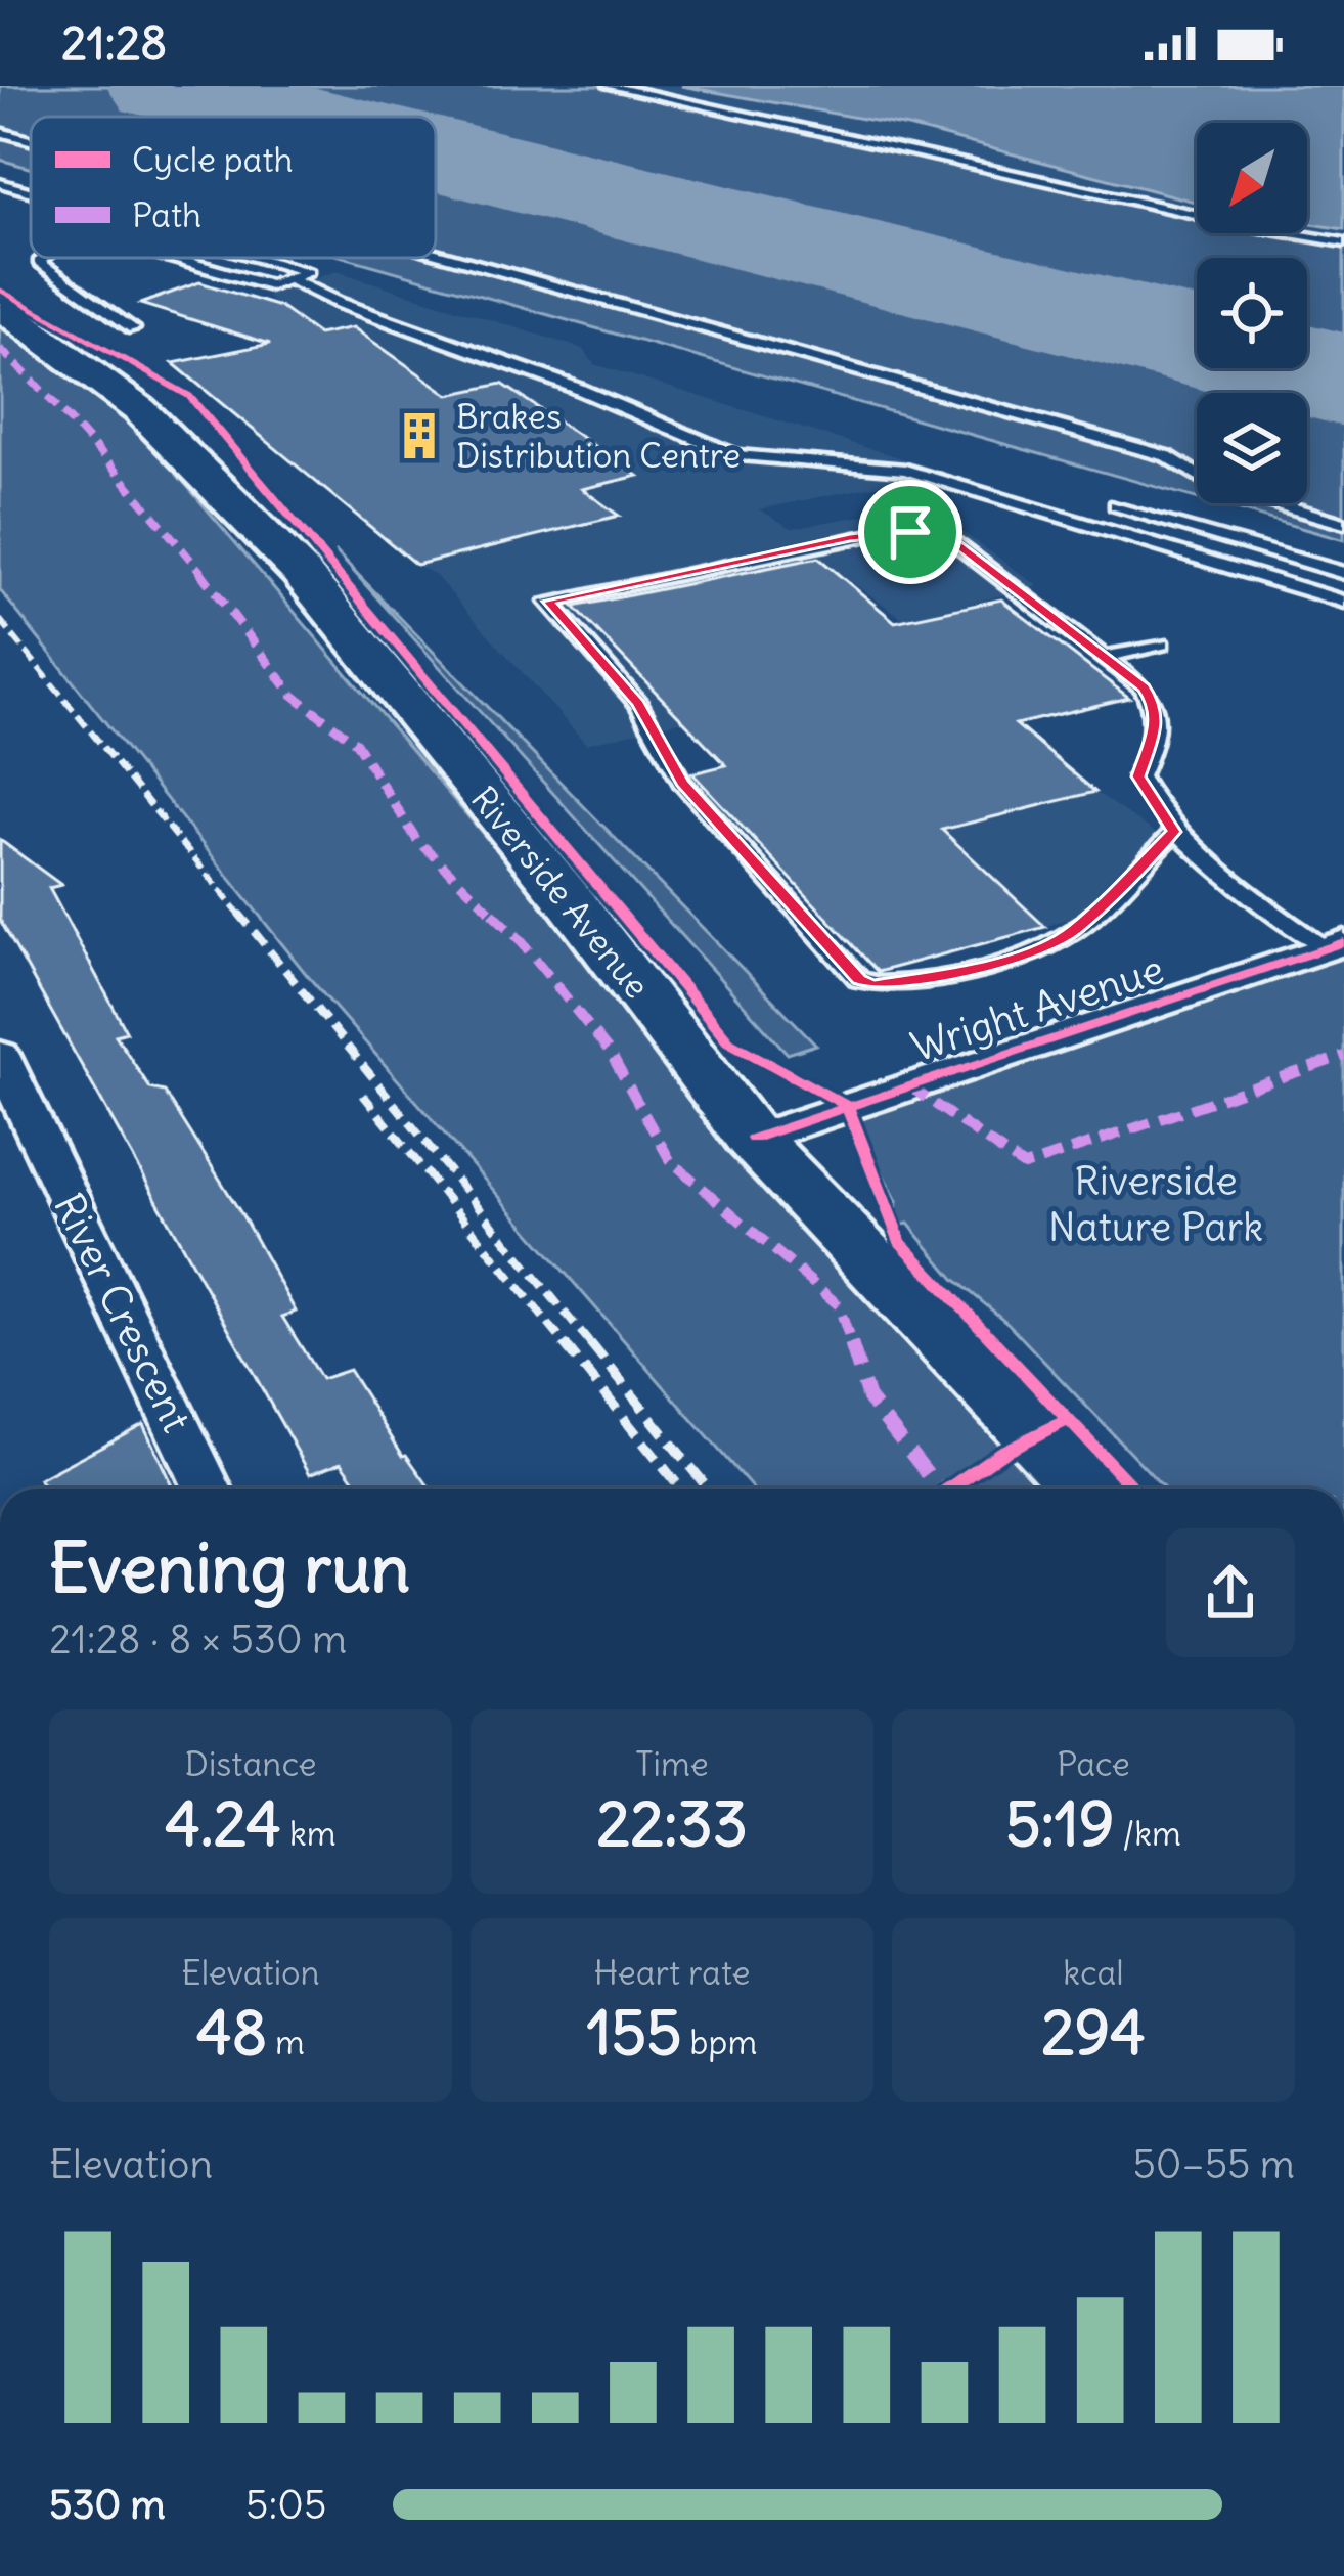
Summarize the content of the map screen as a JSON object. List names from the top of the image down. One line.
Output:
{"streets":{"main road":["Riverside Avenue"],"street":["Wright Avenue","River Crescent"]},"crossings":[["Riverside Avenue","Wright Avenue"]],"parks":["Riverside Nature Park"],"places":{"building":["Brakes Distribution Centre"]},"legend":["Cycle path","Path"],"north":"bottom left","page":{"status":"21:28","heading":["Evening run","21:28 · 8 × 530 m"],"stats":[["Distance","4.24 km"],["Time","22:33"],["Pace","5:19 /km"],["Elevation","48 m"],["Heart rate","155 bpm"],["kcal","294"]],"chart":["Elevation","50–55 m"],"list":[{"name":"530 m","note":"5:05"}]}}
